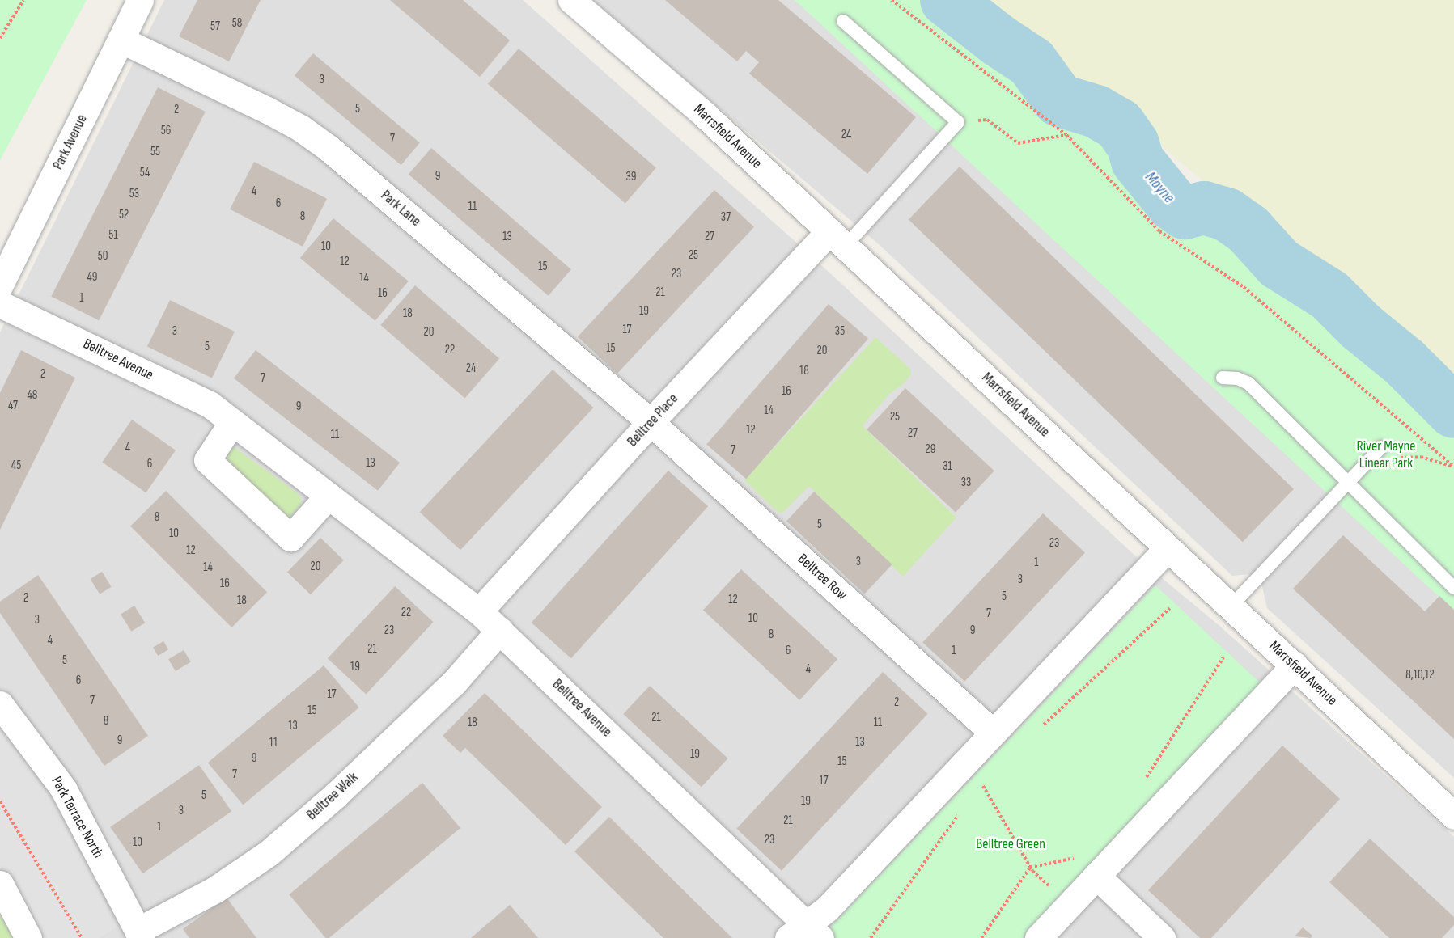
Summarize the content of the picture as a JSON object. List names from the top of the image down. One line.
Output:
{"streets":{"street":["Marrsfield Avenue","Park Avenue","Park Lane","Belltree Avenue","Belltree Place","Belltree Row","Belltree Walk","Park Terrace North"]},"crossings":[["Marrsfield Avenue","Belltree Place"],["Park Avenue","Park Lane"],["Park Lane","Belltree Place"],["Park Lane","Belltree Row"],["Belltree Avenue","Belltree Place"],["Belltree Avenue","Belltree Walk"],["Belltree Place","Belltree Row"],["Belltree Walk","Park Terrace North"]],"water":["Mayne"],"parks":["River Mayne Linear Park","Belltree Green"],"house_numbers":["58","57","3","5","2","56","24","7","55","54","9","39","4","53","6","11","52","8","37","51","13","27","10","25","50","12","15","23","49","14","21","16","1","19","18","17","3","35","20","5","15","22","20","24","18","2","7","16","48","47","9","14","25","12","27","11","4","29","7","13","6","45","31","33","8","5","10","23","12","3","1","20","14","3","16","5","2","12","18","22","7","10","3","23","9","8","4","21","6","1","5","19","4","8,10,12","6","17","7","2","15","21","8","18","11","13","9","13","11","19","9","15","7","17","5","19","3","21","1","23","10"]}
